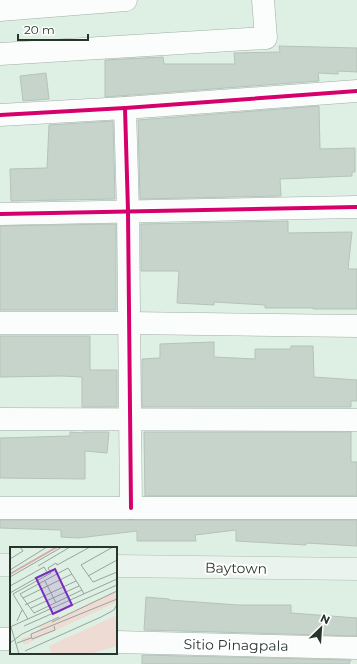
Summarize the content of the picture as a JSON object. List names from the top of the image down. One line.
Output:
{"streets":{"main road":["Baytown"],"street":["Sitio Pinagpala"]},"scale_bar":"20 m","north":"top right"}
